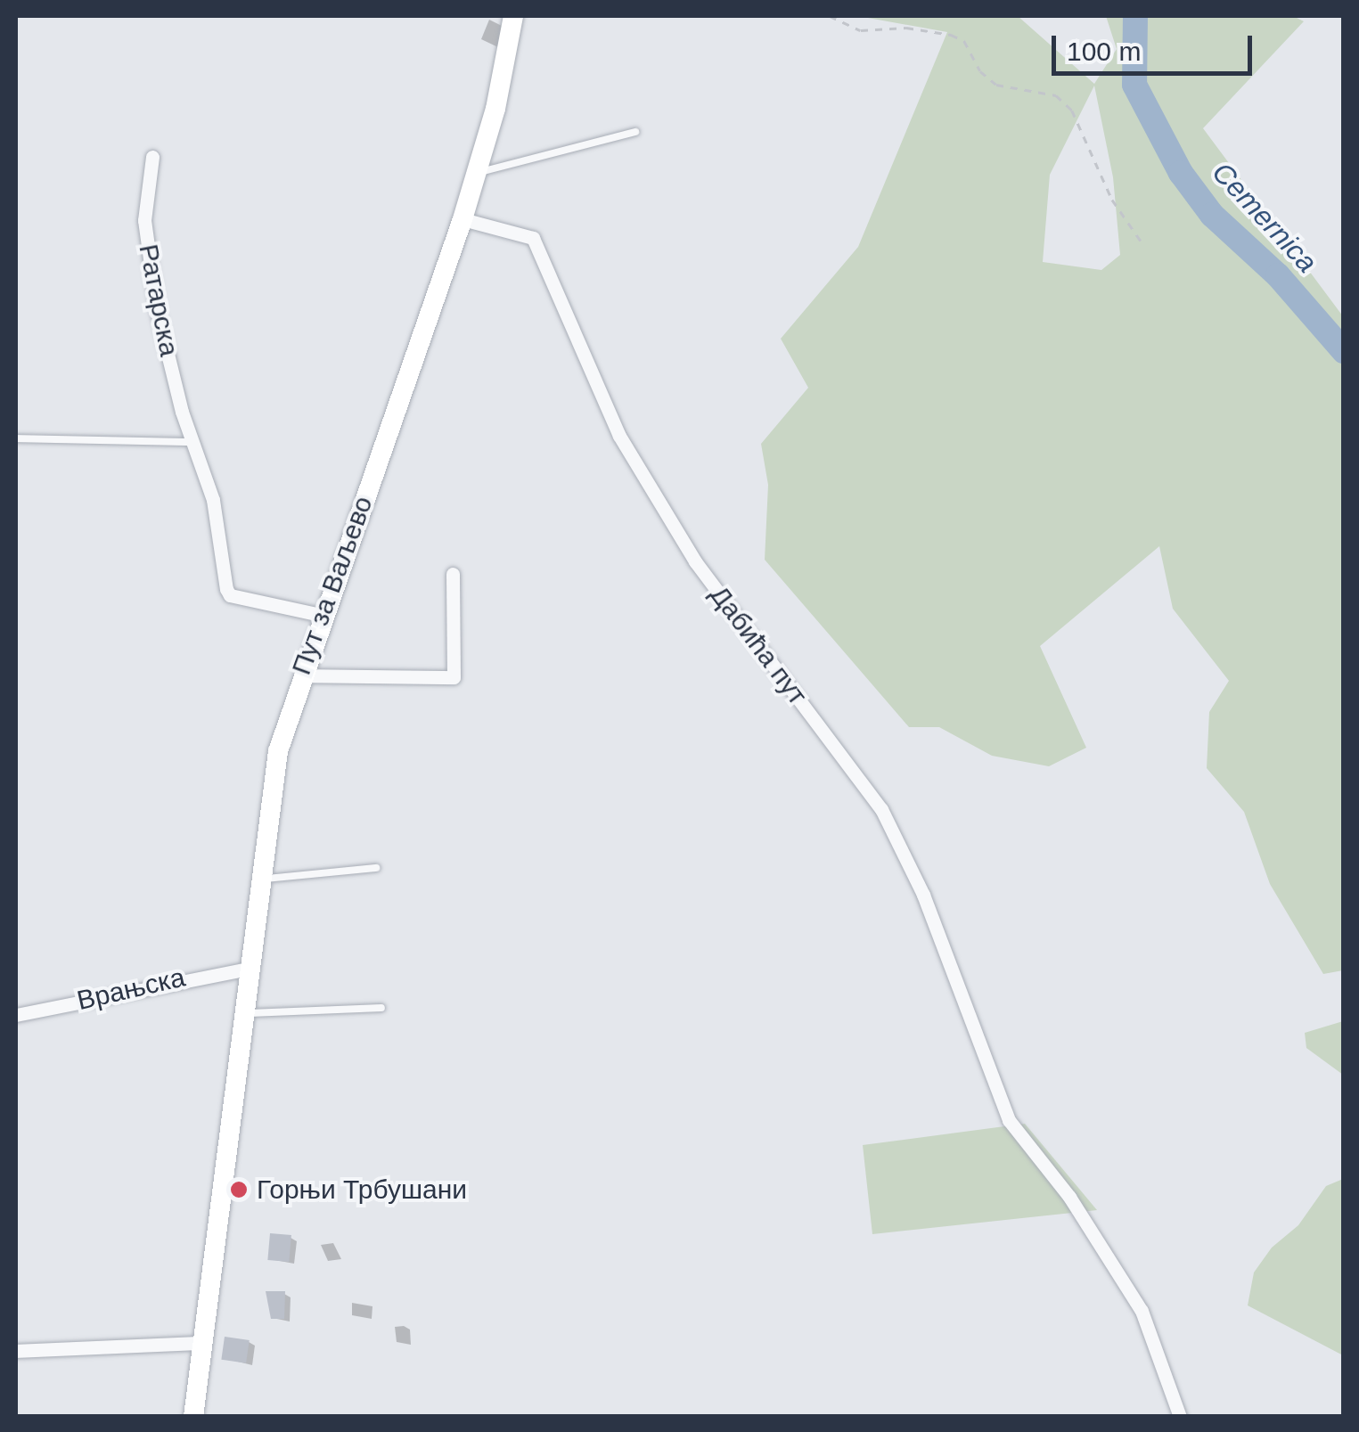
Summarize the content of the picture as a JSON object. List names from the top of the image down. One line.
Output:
{"streets":{"main road":["Пут за Ваљево"],"street":["Ратарска","Дабића пут","Врањска"]},"crossings":[["Ратарска","Пут за Ваљево"],["Пут за Ваљево","Дабића пут"],["Пут за Ваљево","Врањска"]],"water":["Cemernica"],"places":["Горњи Трбушани"],"scale_bar":"100 m"}
